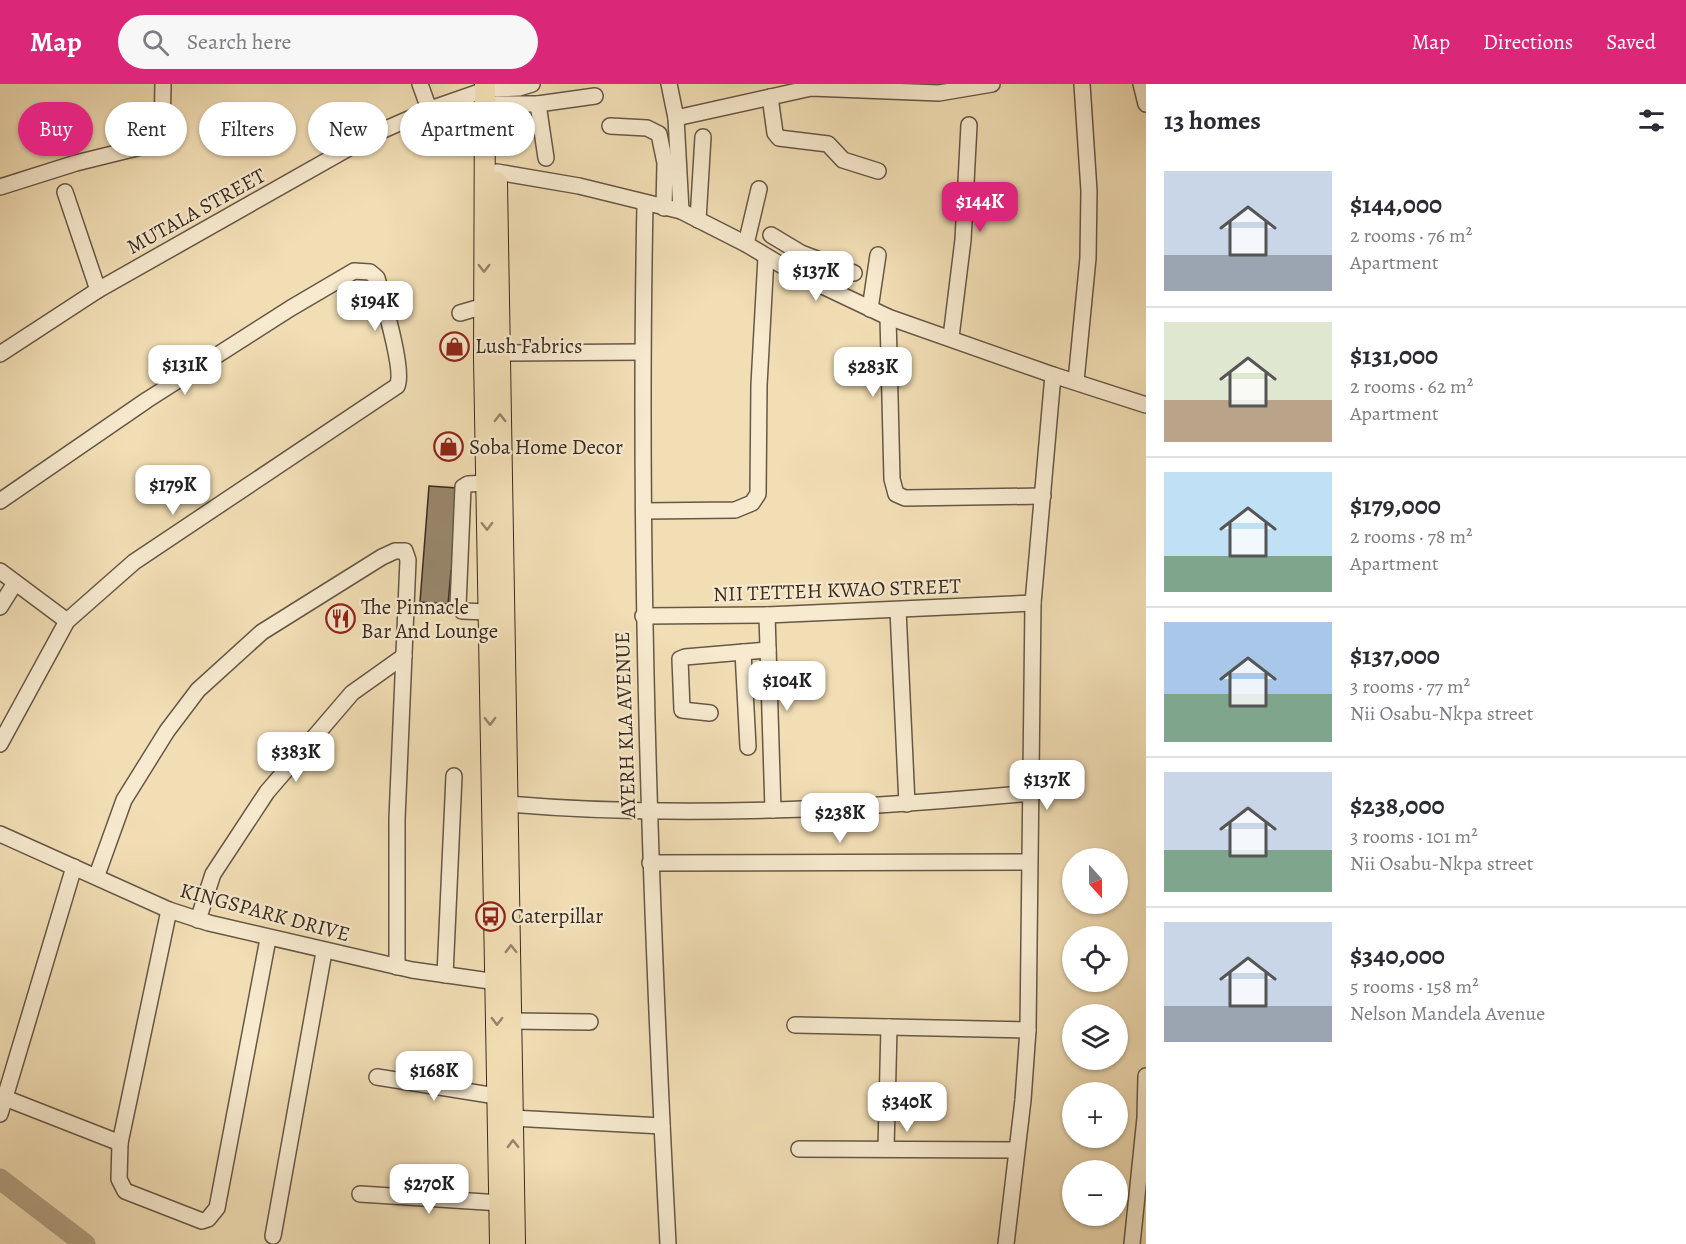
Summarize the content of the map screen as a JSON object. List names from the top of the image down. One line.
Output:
{"streets":{"street":["MUTALA STREET","NII TETTEH KWAO STREET","AYERH KLA AVENUE","KINGSPARK DRIVE"]},"crossings":[["NII TETTEH KWAO STREET","AYERH KLA AVENUE"]],"places":{"shop":["Lush Fabrics","Soba Home Decor"],"restaurant":["The Pinnacle Bar And Lounge"],"bus stop":["Caterpillar"]},"north":"bottom","page":{"header":"Map","search":"Search here","nav":["Map","Directions","Saved"],"heading":"13 homes","chip":["Buy","Rent","Filters","New","Apartment"],"list":[{"name":"$144,000","note":"2 rooms · 76 m² · Apartment"},{"name":"$131,000","note":"2 rooms · 62 m² · Apartment"},{"name":"$179,000","note":"2 rooms · 78 m² · Apartment"},{"name":"$137,000","note":"3 rooms · 77 m² · Nii Osabu-Nkpa street"},{"name":"$238,000","note":"3 rooms · 101 m² · Nii Osabu-Nkpa street"},{"name":"$340,000","note":"5 rooms · 158 m² · Nelson Mandela Avenue"}],"price":["$144K","$137K","$194K","$131K","$283K","$179K","$104K","$383K","$137K","$238K","$168K","$340K","$270K"],"map_buttons":["+","−"]}}
